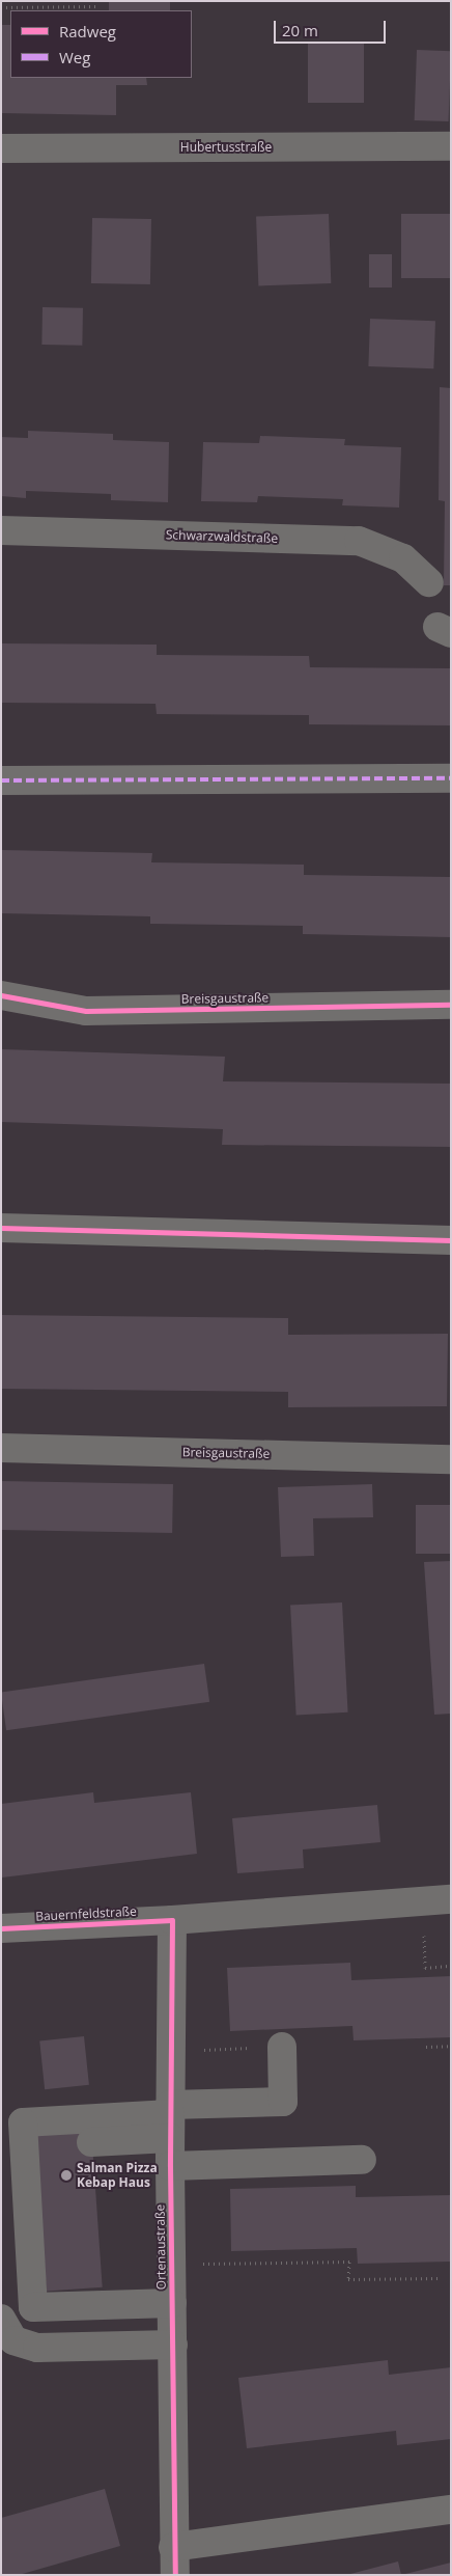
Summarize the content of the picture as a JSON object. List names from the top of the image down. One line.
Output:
{"streets":{"street":["Hubertusstraße","Schwarzwaldstraße","Breisgaustraße","Bauernfeldstraße","Ortenaustraße"]},"crossings":[["Bauernfeldstraße","Ortenaustraße"]],"places":["Salman Pizza Kebap Haus"],"legend":["Radweg","Weg"],"scale_bar":"20 m"}
